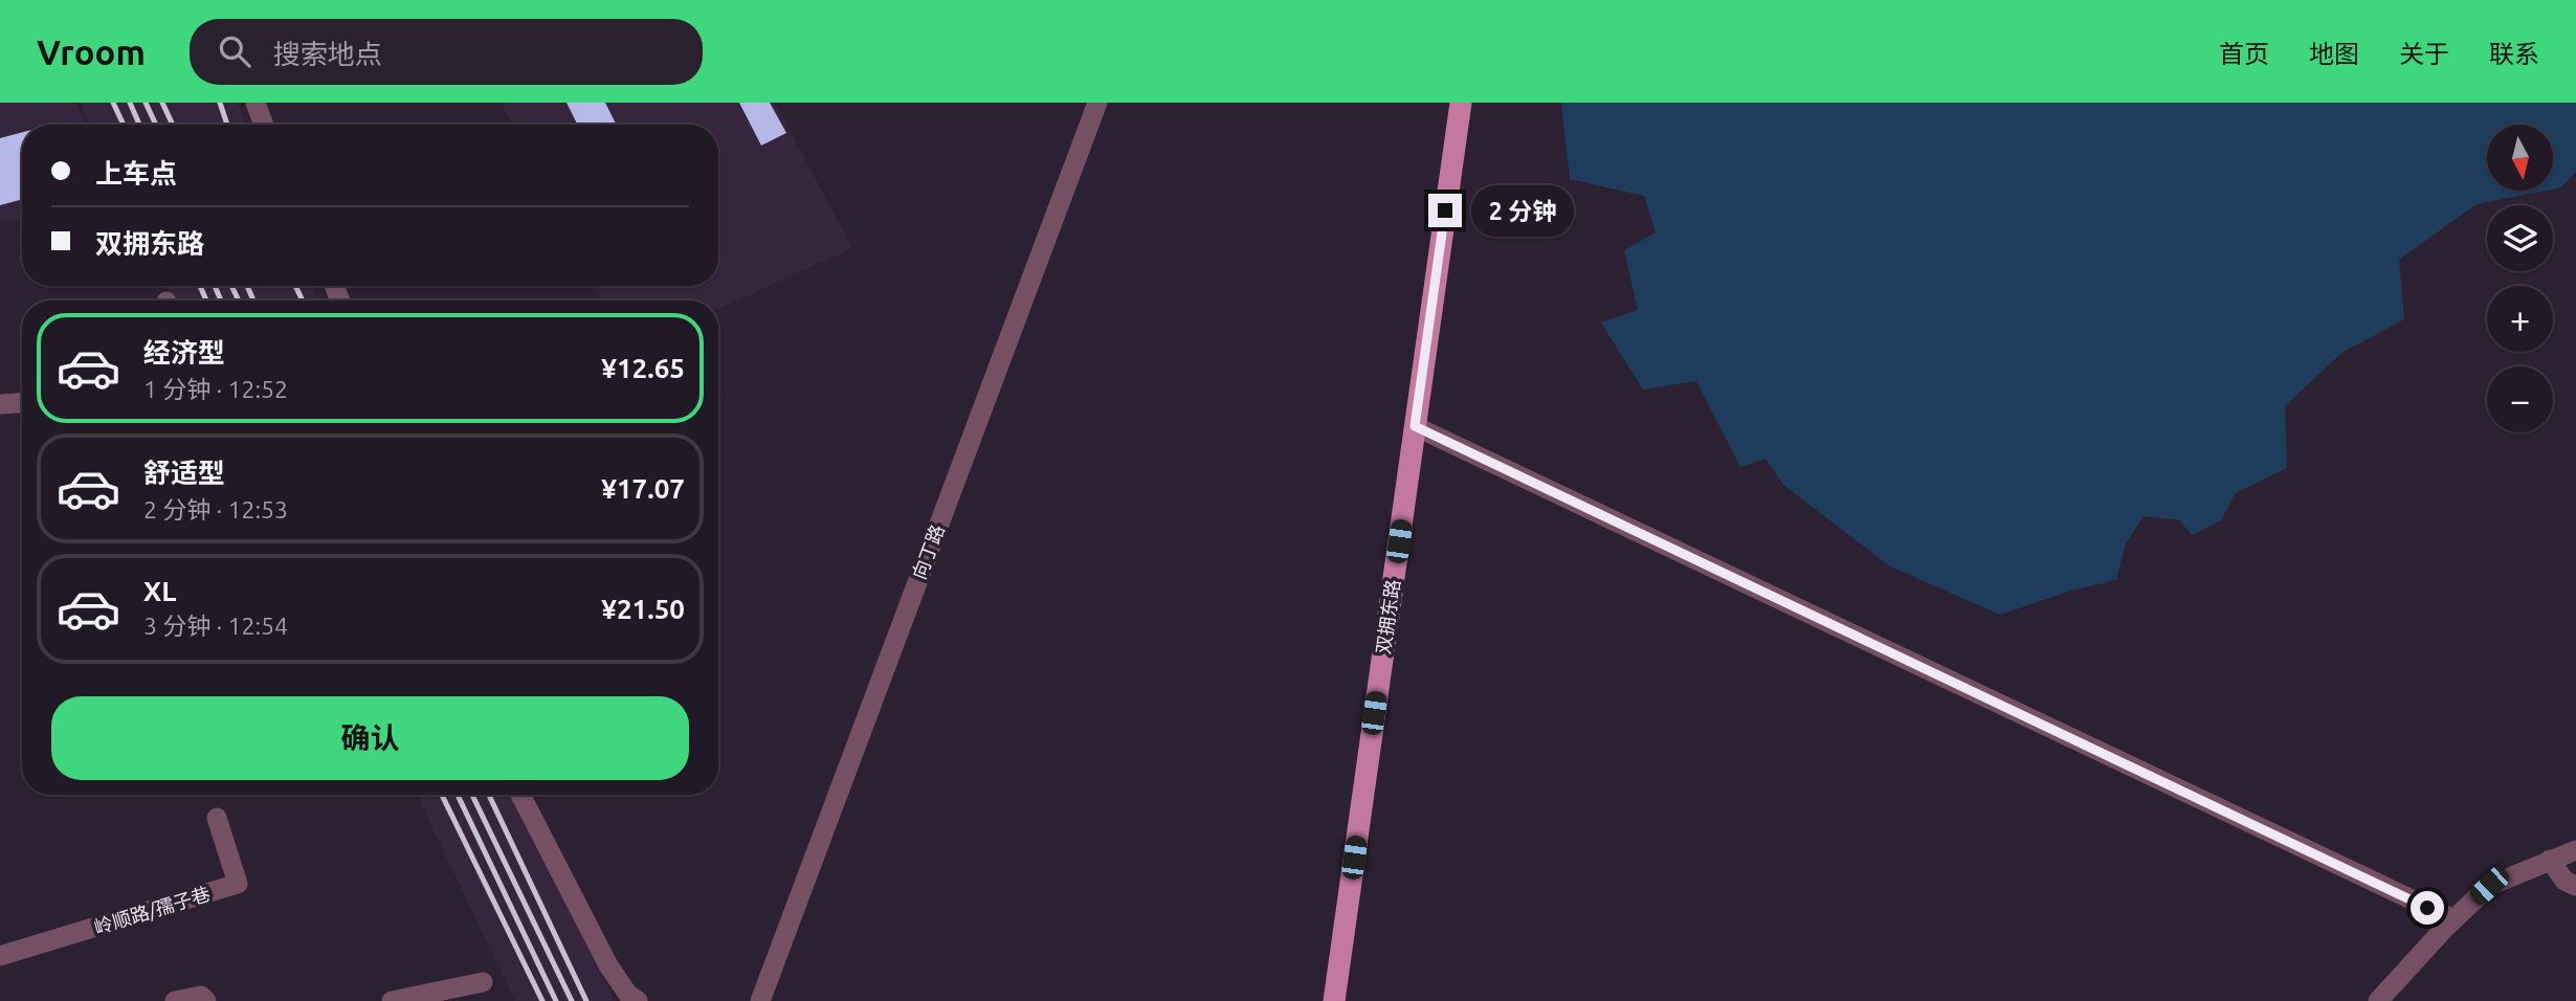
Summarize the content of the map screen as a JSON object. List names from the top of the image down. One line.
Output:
{"streets":{"main road":["双拥东路"],"street":["向丁路","岭顺路/孺子巷"]},"north":"bottom","page":{"header":"Vroom","search":"搜索地点","nav":["首页","地图","关于","联系"],"map_buttons":["+","−"],"banner":["上车点","双拥东路"],"bubble":"2 分钟","list":[{"name":"经济型","note":"1 分钟 · 12:52","value":"¥12.65"},{"name":"舒适型","note":"2 分钟 · 12:53","value":"¥17.07"},{"name":"XL","note":"3 分钟 · 12:54","value":"¥21.50"}],"buttons":"确认"}}
